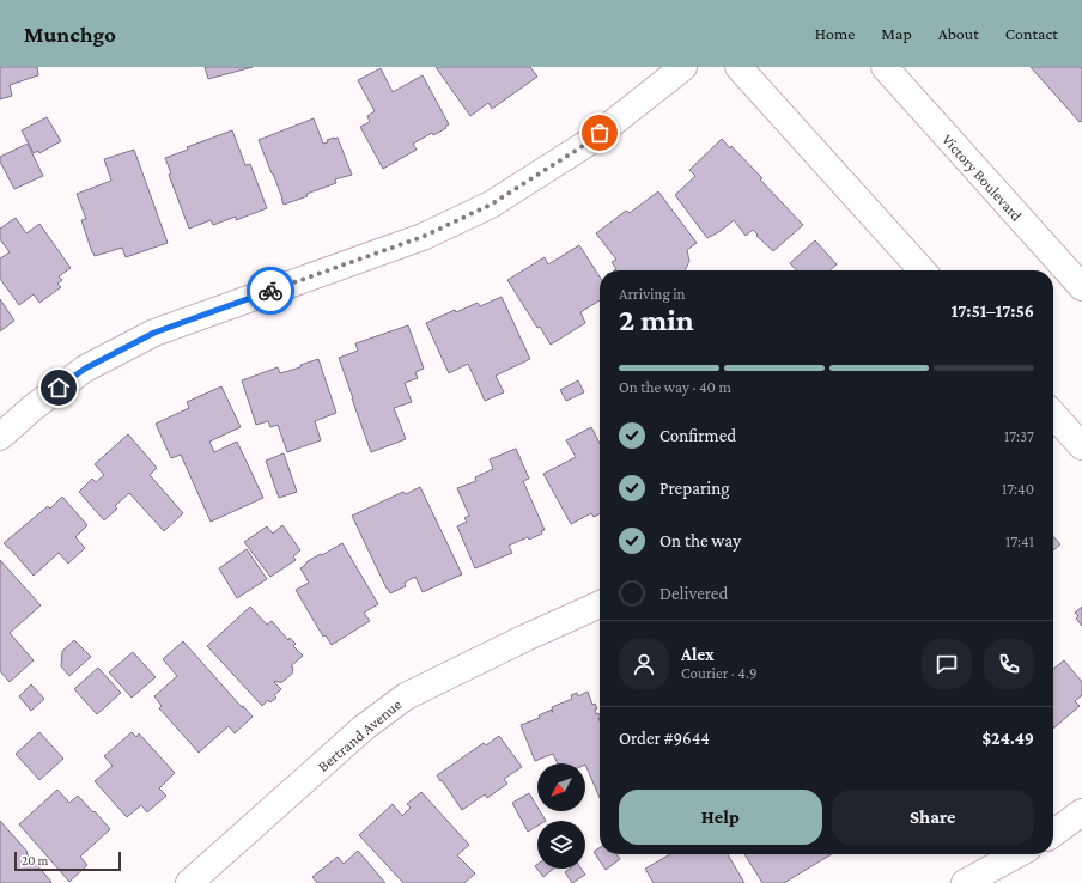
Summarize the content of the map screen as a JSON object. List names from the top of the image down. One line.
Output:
{"streets":{"street":["Victory Boulevard","Bertrand Avenue"]},"scale_bar":"20 m","north":"bottom left","page":{"header":"Munchgo","nav":["Home","Map","About","Contact"],"heading":["2 min","Arriving in","17:51–17:56"],"panel":["Alex","Courier · 4.9","Order #9644","$24.49"],"bar":"On the way · 40 m","list":[["Confirmed","17:37"],["Preparing","17:40"],["On the way","17:41"],"Delivered"],"buttons":["Help","Share"],"scale":"20 m"}}
